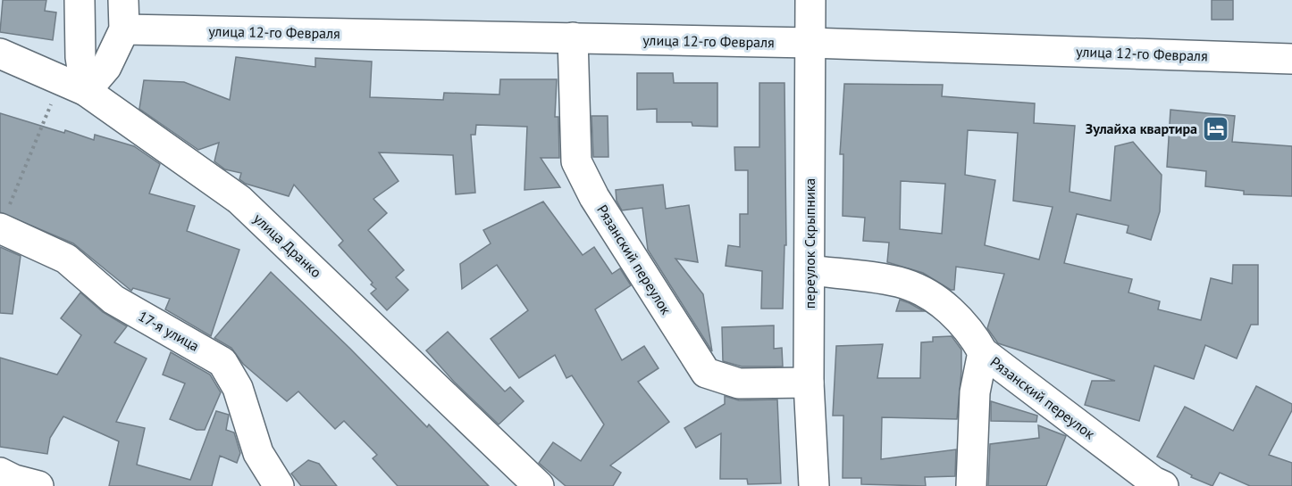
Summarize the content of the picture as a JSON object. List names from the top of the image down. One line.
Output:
{"streets":{"street":["улица 12-го Февраля","переулок Скрыпника","улица Дранко","Рязанский переулок","17-я улица"]},"crossings":[["улица 12-го Февраля","переулок Скрыпника"],["улица 12-го Февраля","Рязанский переулок"],["переулок Скрыпника","Рязанский переулок"]],"places":{"hotel":["Зулайха квартира"]}}
